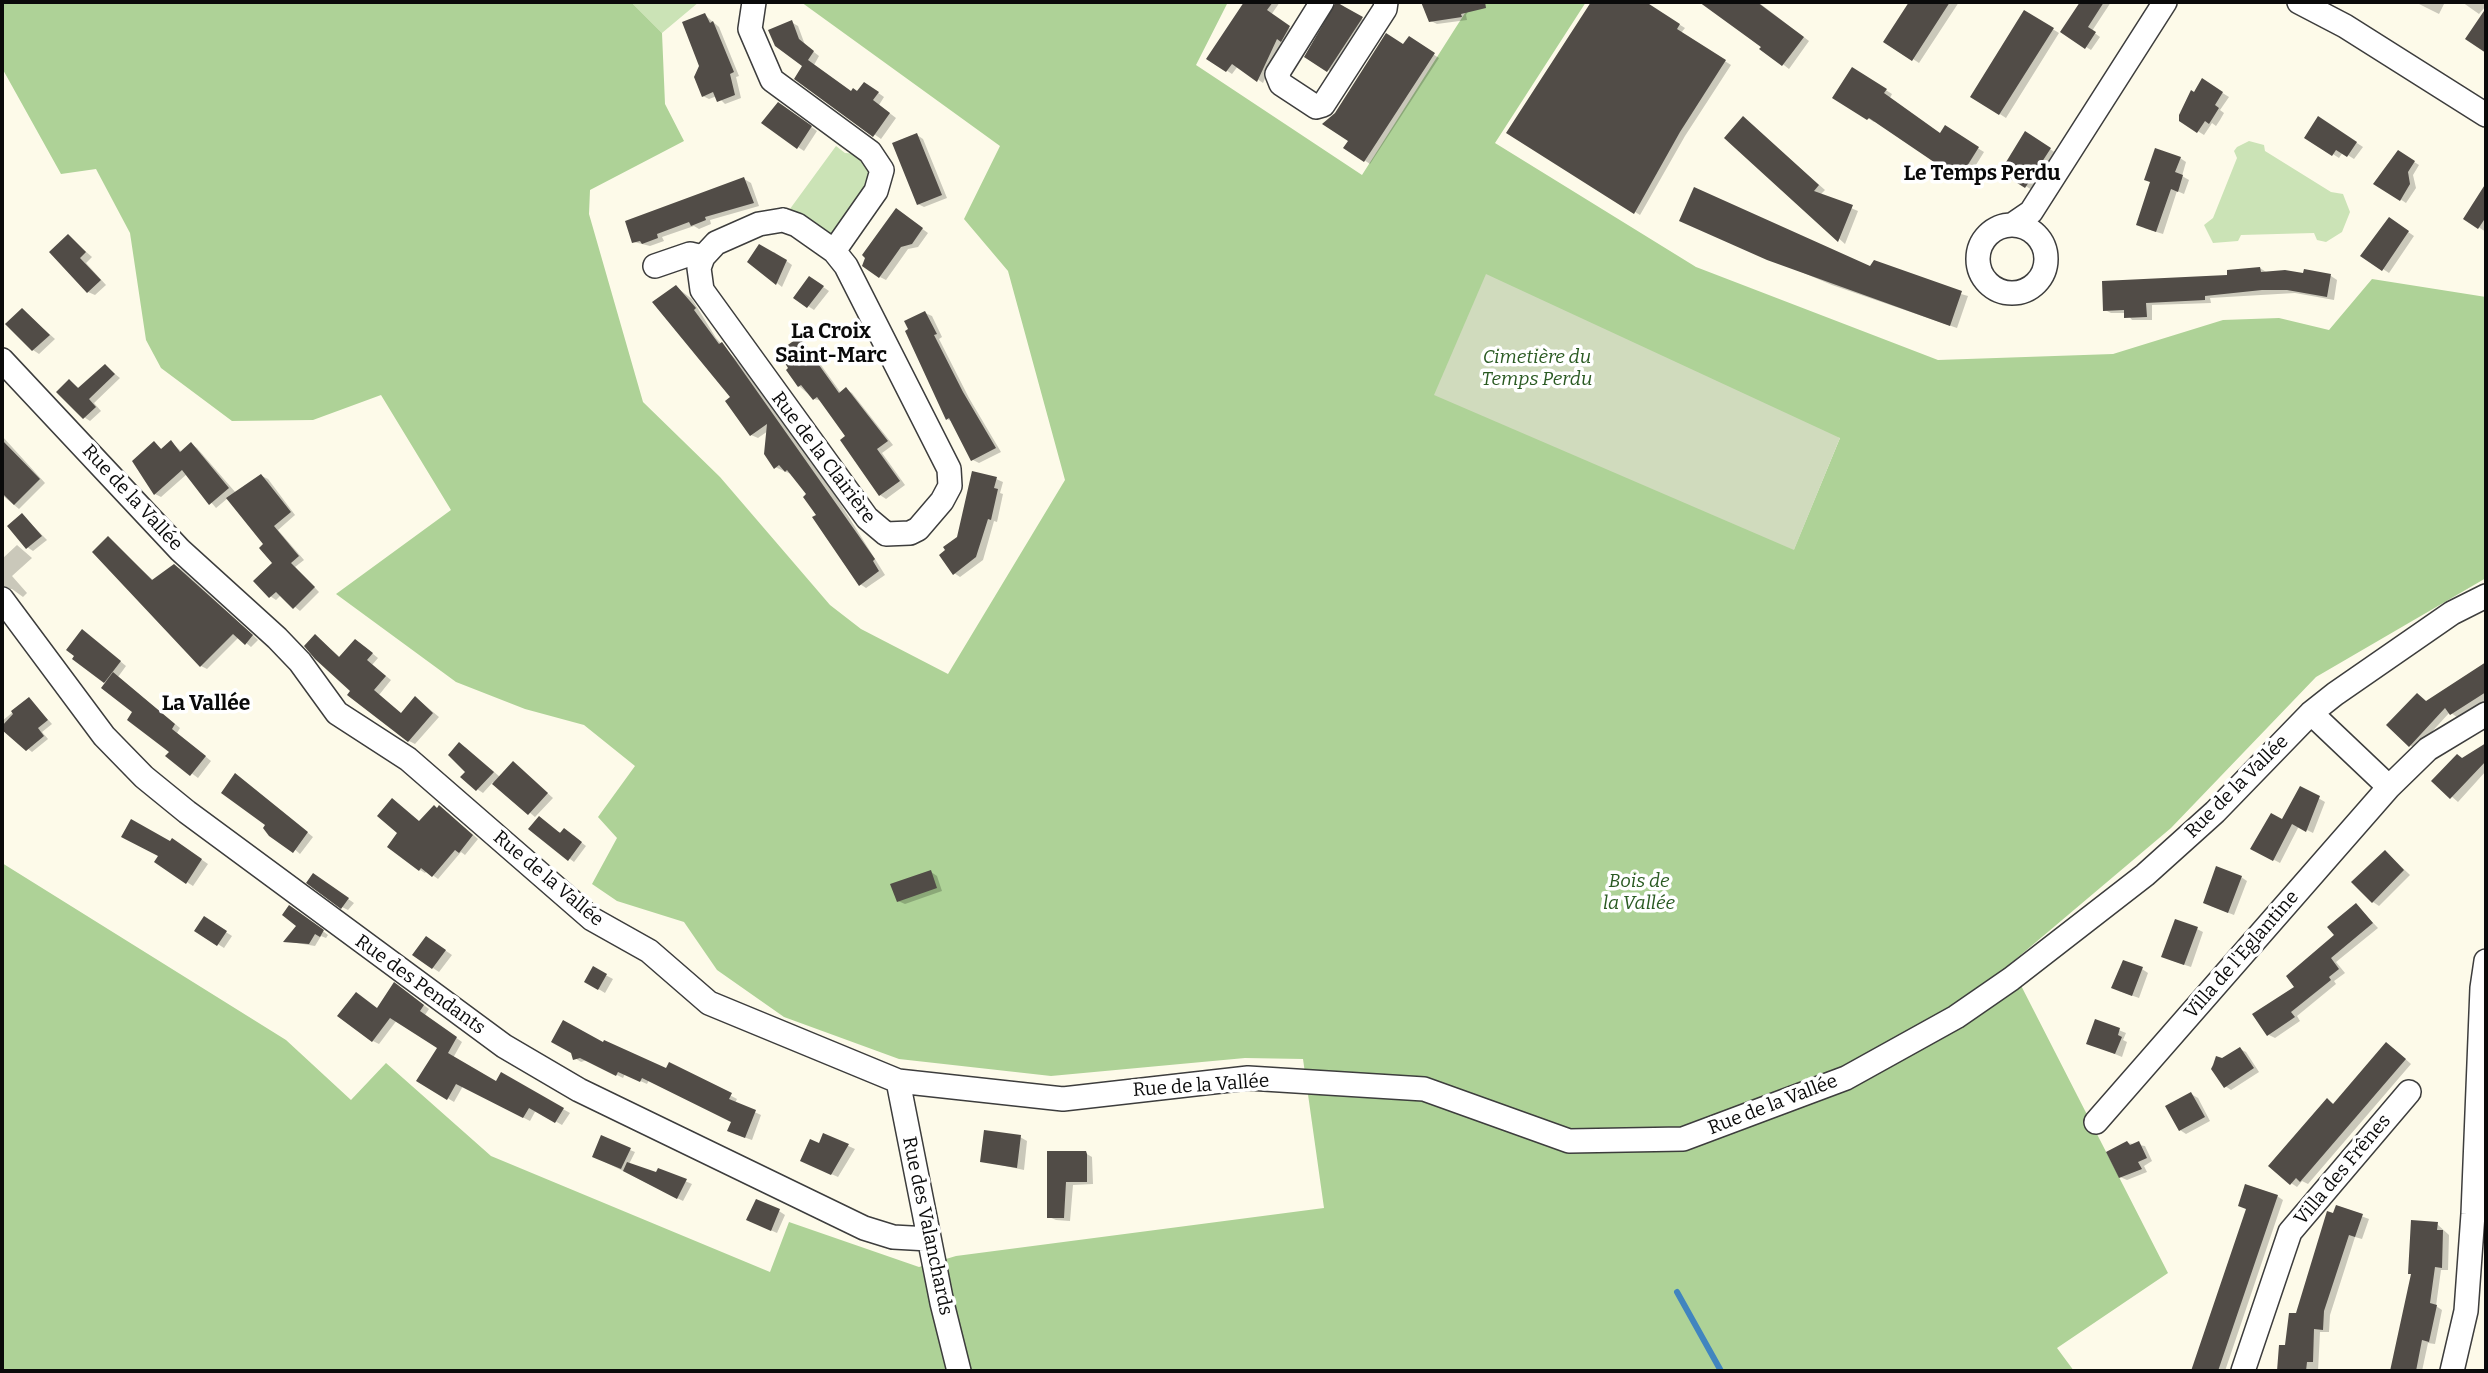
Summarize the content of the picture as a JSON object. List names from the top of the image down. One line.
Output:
{"streets":{"street":["Rue de la Clairière","Rue de la Vallée","Villa de l'Eglantine","Rue des Pendants","Villa des Frênes","Rue des Valanchards"]},"crossings":[["Rue de la Vallée","Rue des Valanchards"],["Rue des Pendants","Rue des Valanchards"]],"districts":["Le Temps Perdu","La Croix Saint-Marc","La Vallée"],"parks":["Cimetière du Temps Perdu","Bois de la Vallée"]}
